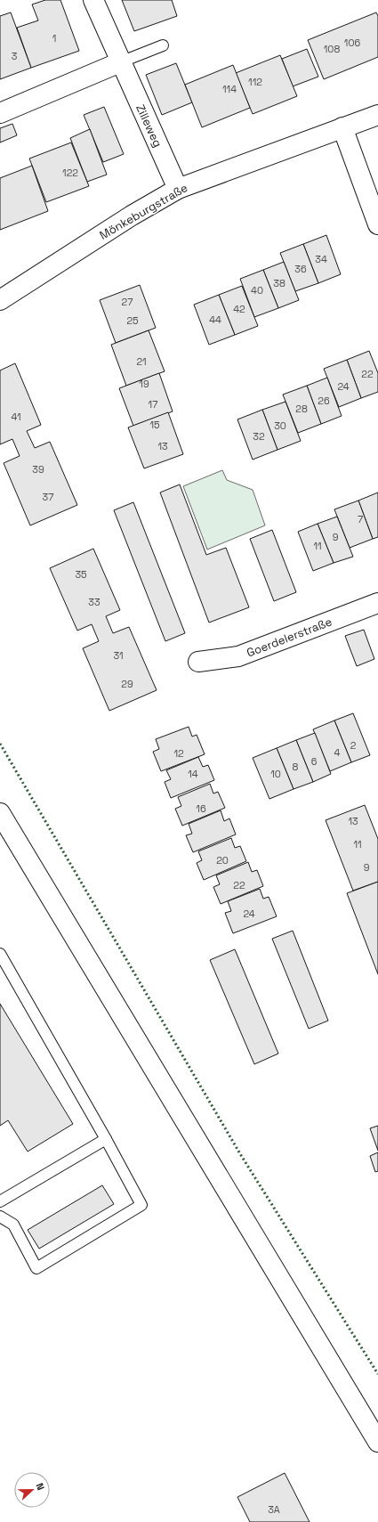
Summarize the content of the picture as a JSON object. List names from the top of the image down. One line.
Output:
{"streets":{"street":["Zilleweg","Mönkeburgstraße","Goerdelerstraße"]},"crossings":[["Zilleweg","Mönkeburgstraße"]],"house_numbers":["1","106","108","3","112","114","122","34","36","38","40","27","42","44","25","21","22","19","24","26","17","28","41","15","30","32","13","39","37","7","9","11","35","33","31","29","2","4","12","6","8","14","10","16","13","11","20","9","22","24","3A"],"north":"right"}
